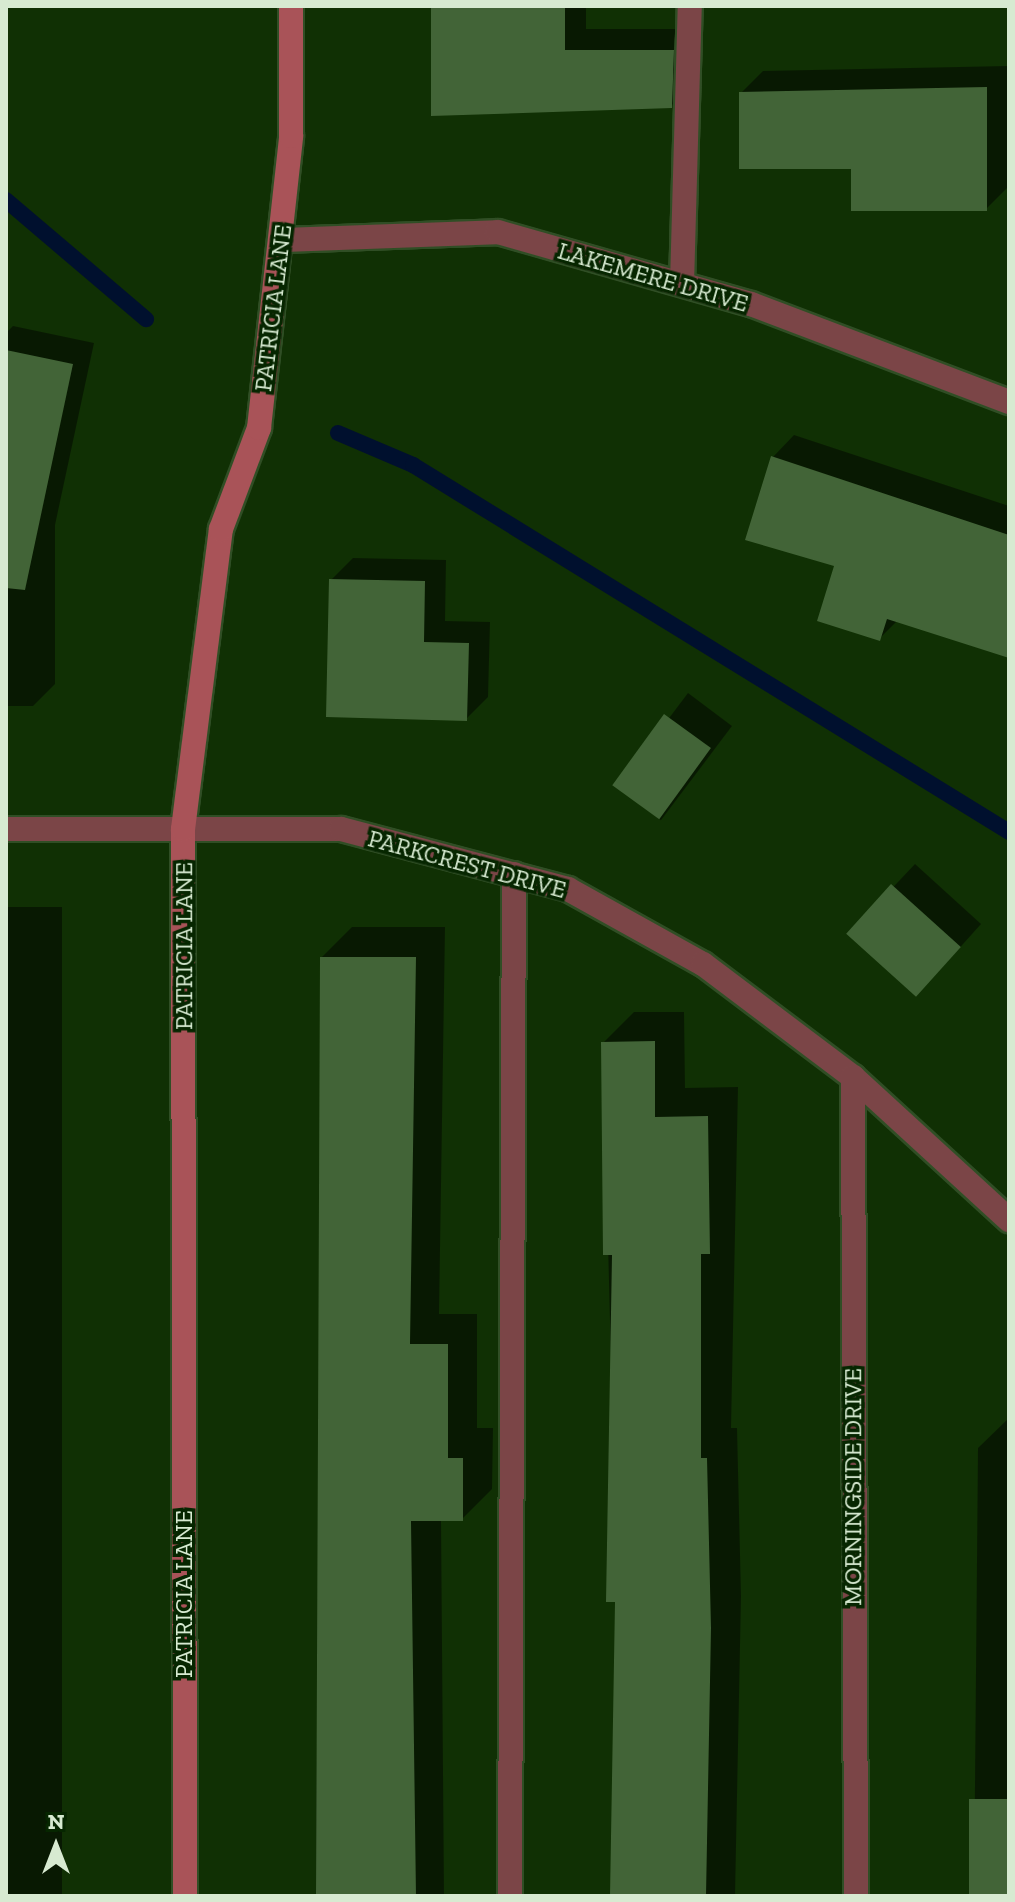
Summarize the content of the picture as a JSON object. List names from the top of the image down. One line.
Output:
{"streets":{"street":["LAKEMERE DRIVE","PATRICIA LANE","PARKCREST DRIVE","MORNINGSIDE DRIVE"]},"crossings":[["LAKEMERE DRIVE","PATRICIA LANE"],["PATRICIA LANE","PARKCREST DRIVE"],["PARKCREST DRIVE","MORNINGSIDE DRIVE"]],"north":"top"}
